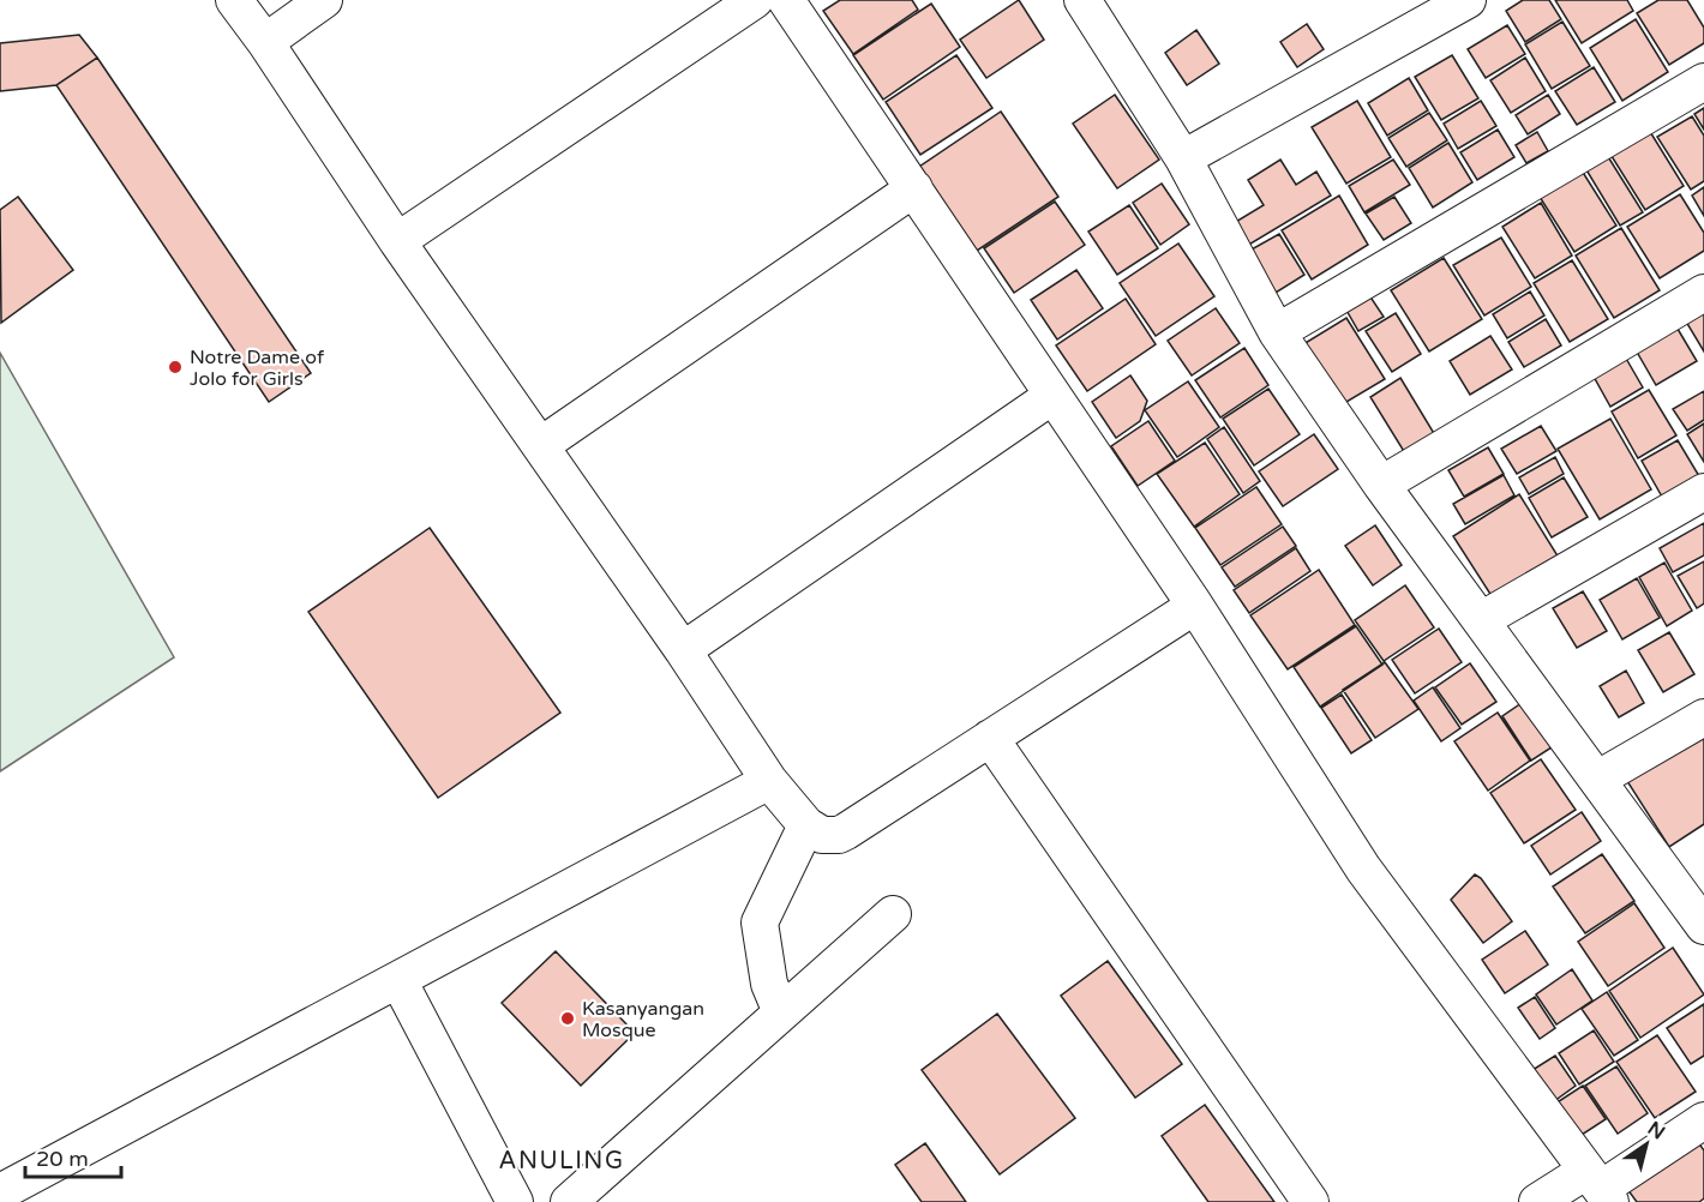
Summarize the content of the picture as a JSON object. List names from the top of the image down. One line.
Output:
{"districts":["ANULING"],"places":["Notre Dame of Jolo for Girls","Kasanyangan Mosque"],"scale_bar":"20 m","north":"top right"}
